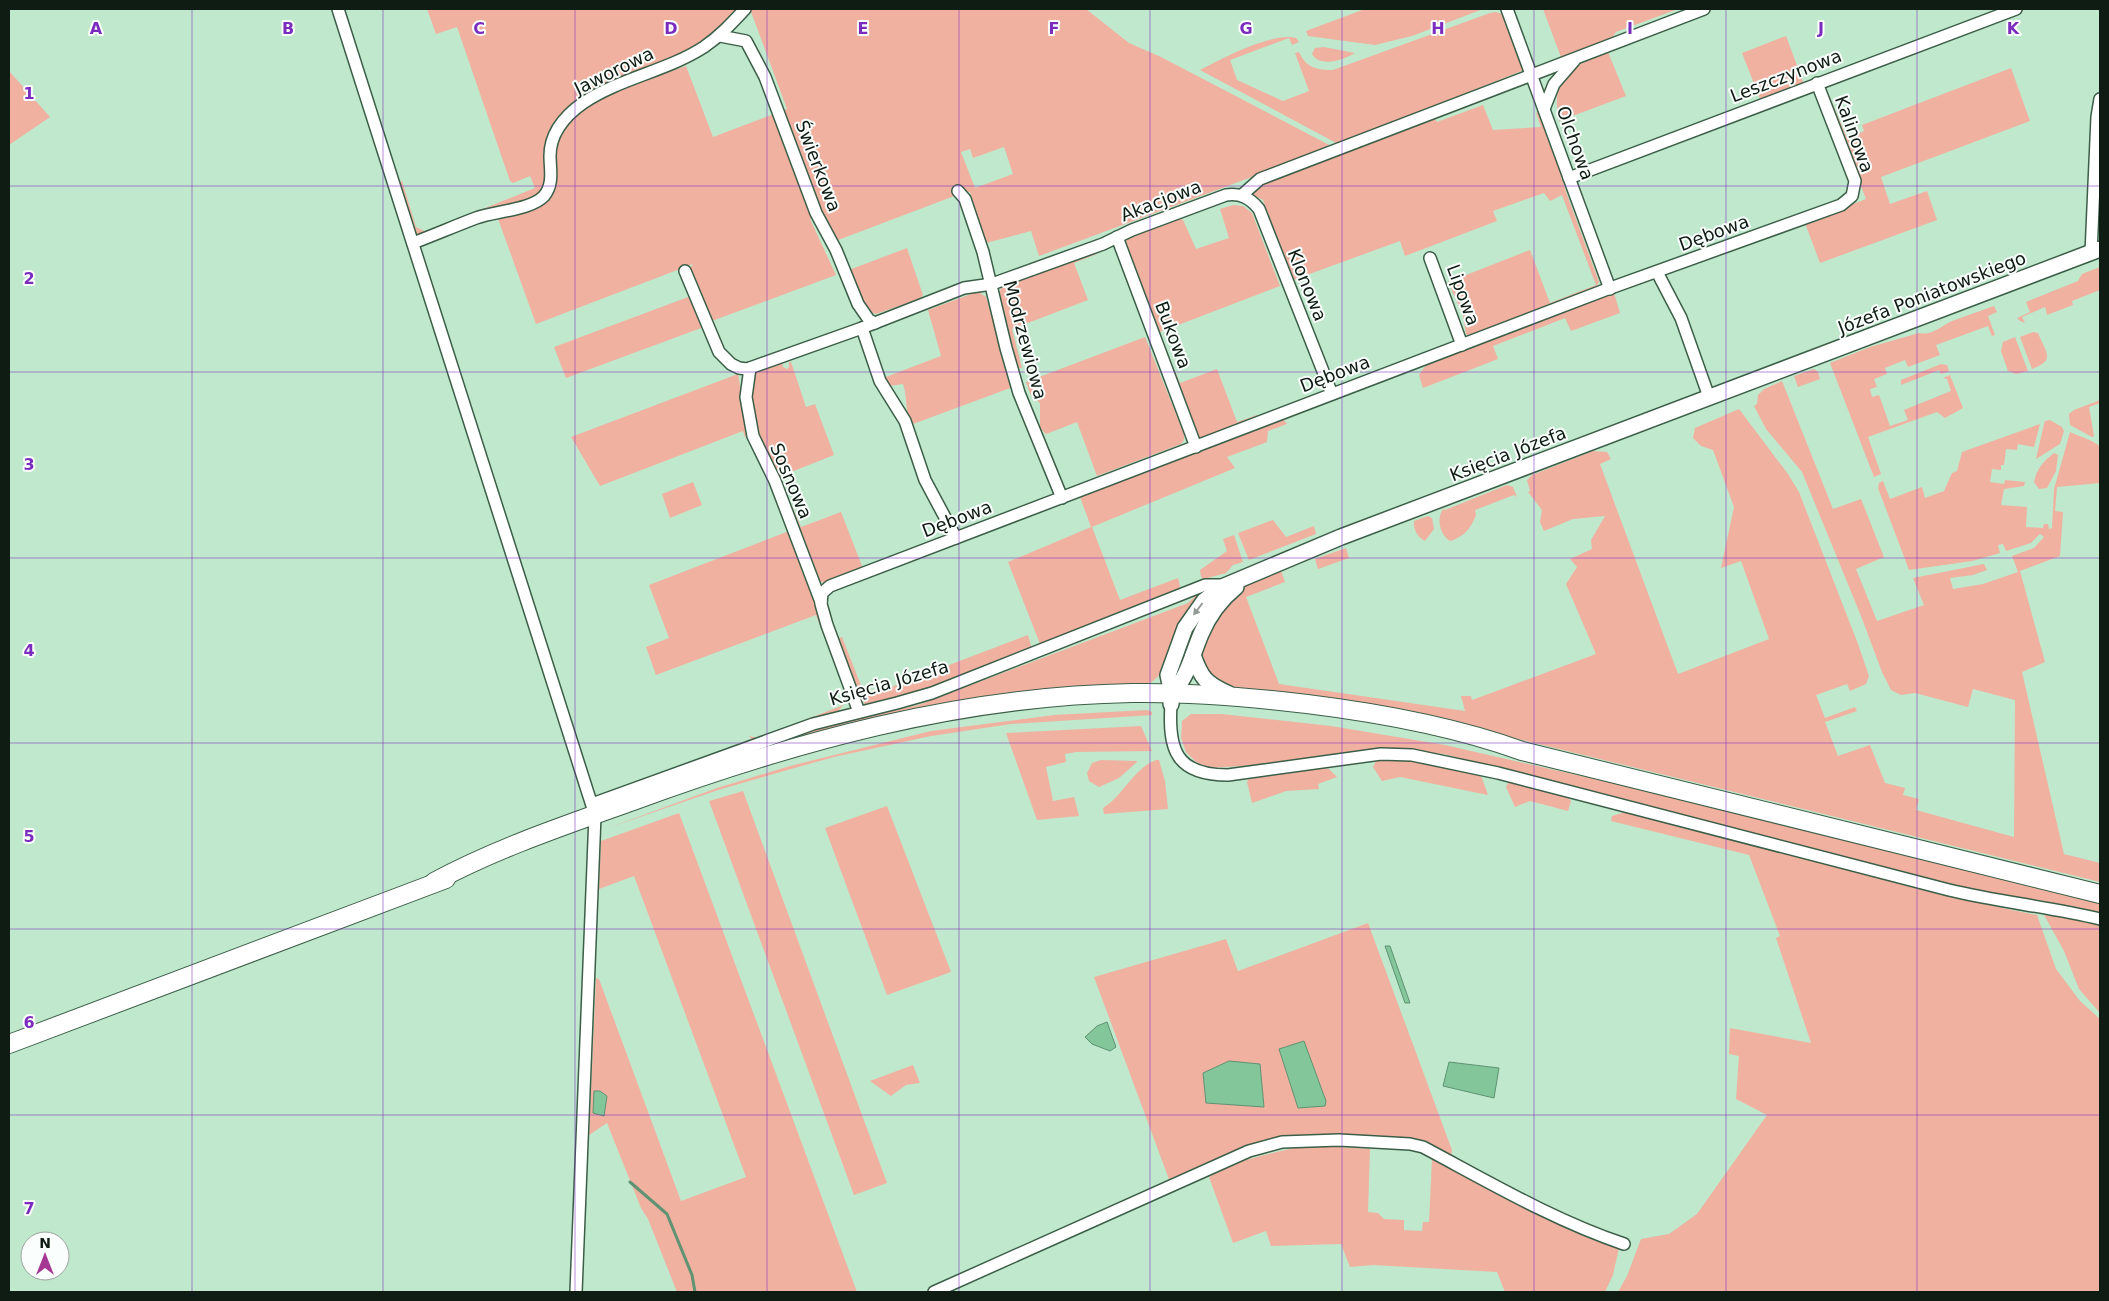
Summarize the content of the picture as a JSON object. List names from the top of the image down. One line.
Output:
{"streets":{"street":["Jaworowa","Leszczynowa","Kalinowa","Olchowa","Świerkowa","Akacjowa","Dębowa","Klonowa","Józefa Poniatowskiego","Lipowa","Bukowa","Modrzewiowa","Księcia Józefa","Sosnowa"]},"crossings":[["Jaworowa","Świerkowa"],["Leszczynowa","Kalinowa"],["Leszczynowa","Olchowa"],["Kalinowa","Dębowa"],["Olchowa","Dębowa"],["Świerkowa","Akacjowa"],["Akacjowa","Klonowa"],["Akacjowa","Bukowa"],["Akacjowa","Modrzewiowa"],["Akacjowa","Sosnowa"],["Dębowa","Klonowa"],["Dębowa","Lipowa"],["Dębowa","Bukowa"],["Dębowa","Modrzewiowa"],["Dębowa","Sosnowa"],["Józefa Poniatowskiego","Księcia Józefa"],["Księcia Józefa","Sosnowa"]],"north":"top","grid":{"columns":["A","B","C","D","E","F","G","H","I","J","K"],"rows":["1","2","3","4","5","6","7"]}}
